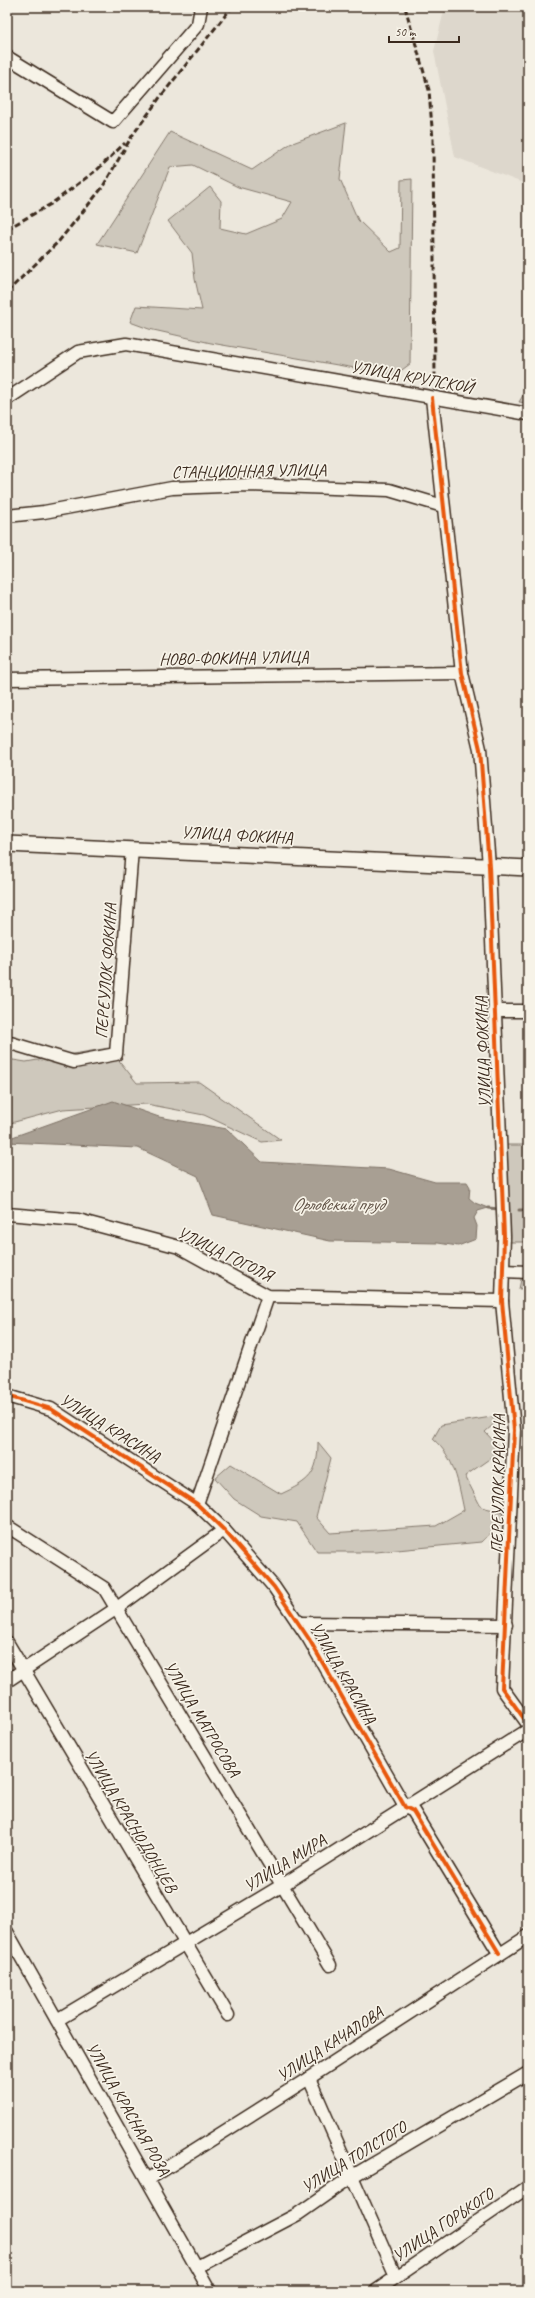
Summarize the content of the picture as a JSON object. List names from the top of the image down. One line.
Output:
{"streets":{"main road":["УЛИЦА ФОКИНА"],"street":["УЛИЦА КРУПСКОЙ","СТАНЦИОННАЯ УЛИЦА","НОВО-ФОКИНА УЛИЦА","ПЕРЕУЛОК ФОКИНА","УЛИЦА ГОГОЛЯ","УЛИЦА КРАСИНА","ПЕРЕУЛОК КРАСИНА","УЛИЦА МАТРОСОВА","УЛИЦА КРАСНОДОНЦЕВ","УЛИЦА МИРА","УЛИЦА КАЧАЛОВА","УЛИЦА КРАСНАЯ РОЗА","УЛИЦА ТОЛСТОГО","УЛИЦА ГОРЬКОГО"]},"crossings":[["УЛИЦА ФОКИНА","ПЕРЕУЛОК ФОКИНА"],["УЛИЦА ФОКИНА","ПЕРЕУЛОК КРАСИНА"],["УЛИЦА ГОГОЛЯ","ПЕРЕУЛОК КРАСИНА"],["УЛИЦА КРАСИНА","УЛИЦА МИРА"],["УЛИЦА КРАСИНА","УЛИЦА КАЧАЛОВА"],["УЛИЦА МАТРОСОВА","УЛИЦА МИРА"],["УЛИЦА КРАСНОДОНЦЕВ","УЛИЦА МИРА"],["УЛИЦА МИРА","УЛИЦА КРАСНАЯ РОЗА"],["УЛИЦА КАЧАЛОВА","УЛИЦА КРАСНАЯ РОЗА"],["УЛИЦА КРАСНАЯ РОЗА","УЛИЦА ТОЛСТОГО"]],"water":["Орловский пруд"],"scale_bar":"50 m"}
